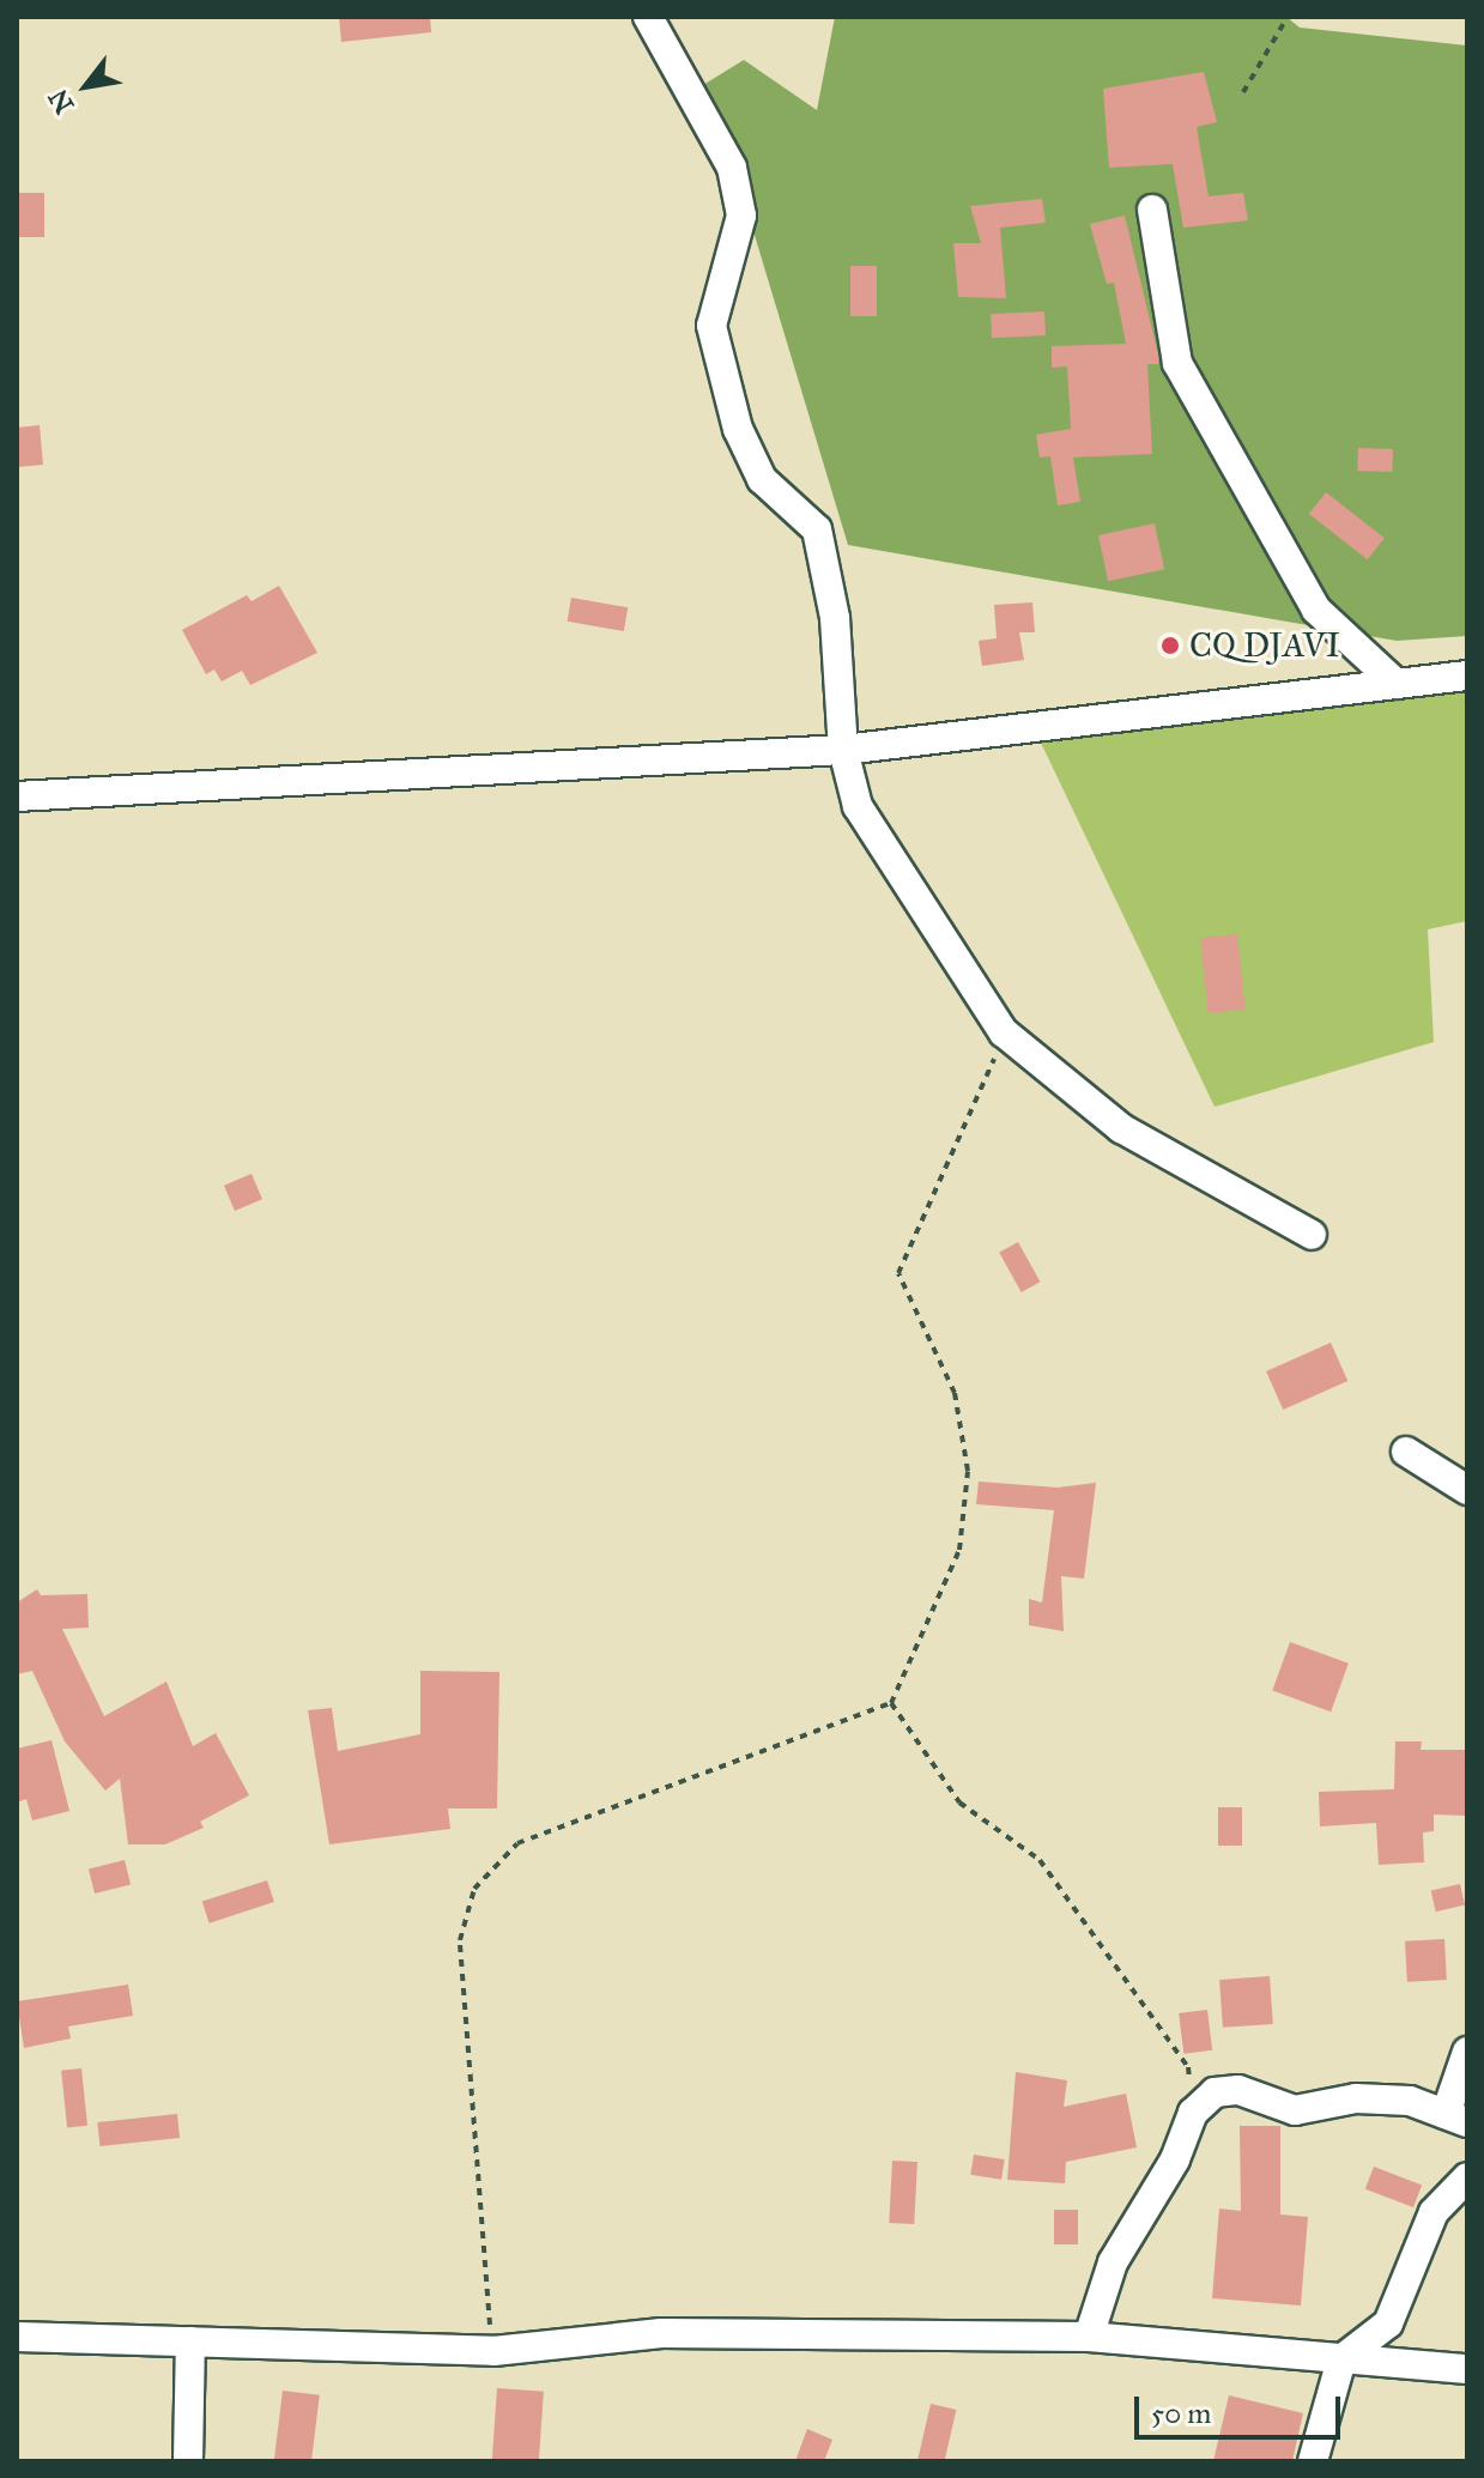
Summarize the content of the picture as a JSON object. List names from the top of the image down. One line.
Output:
{"places":["CQ DJAVI"],"scale_bar":"50 m","north":"bottom left"}
